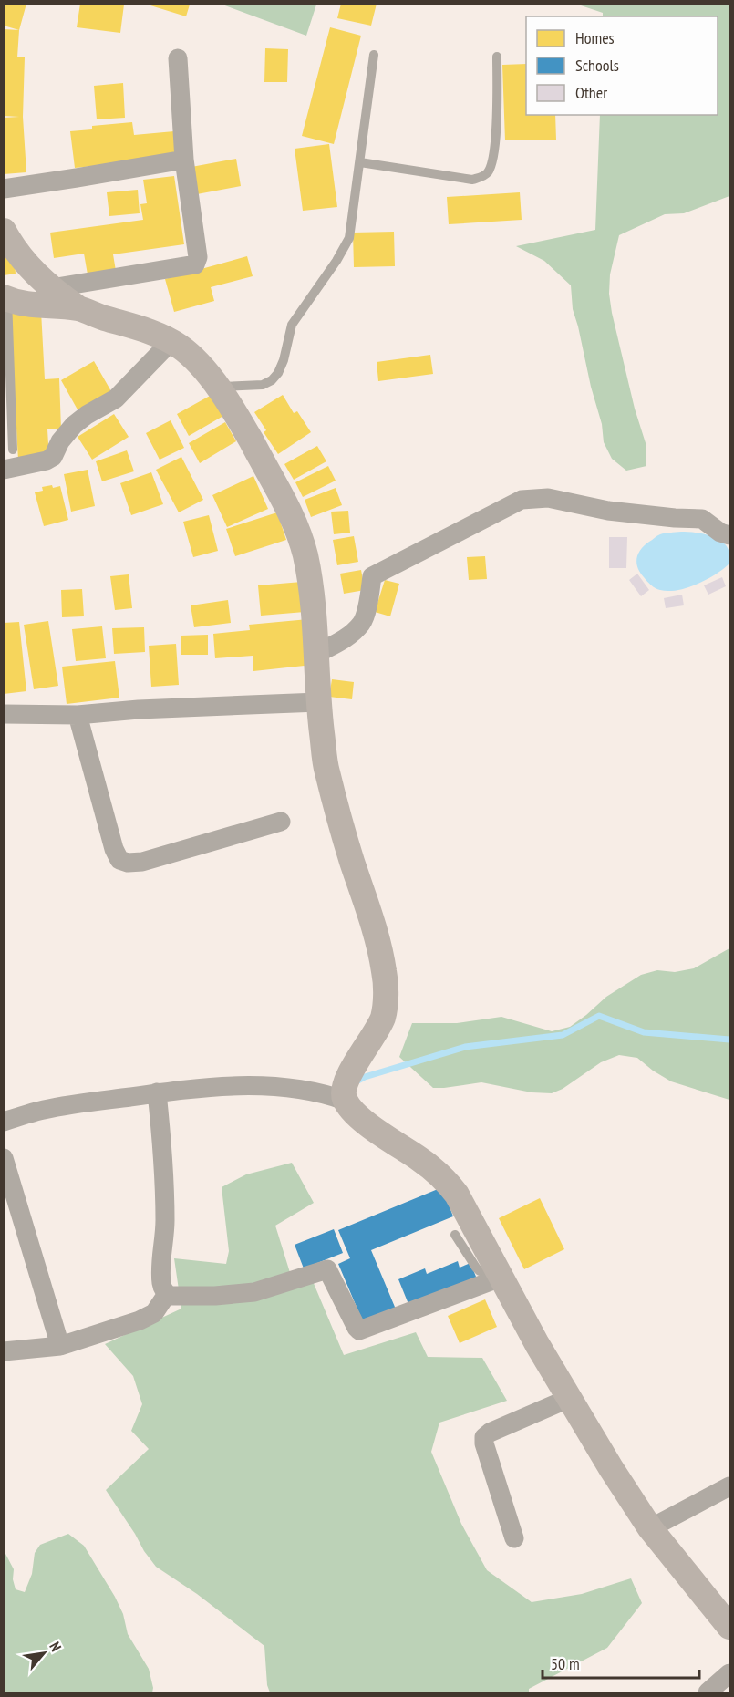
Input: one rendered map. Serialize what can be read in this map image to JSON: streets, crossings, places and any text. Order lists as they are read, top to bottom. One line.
{"legend":["Homes","Schools","Other"],"scale_bar":"50 m","north":"top right"}
